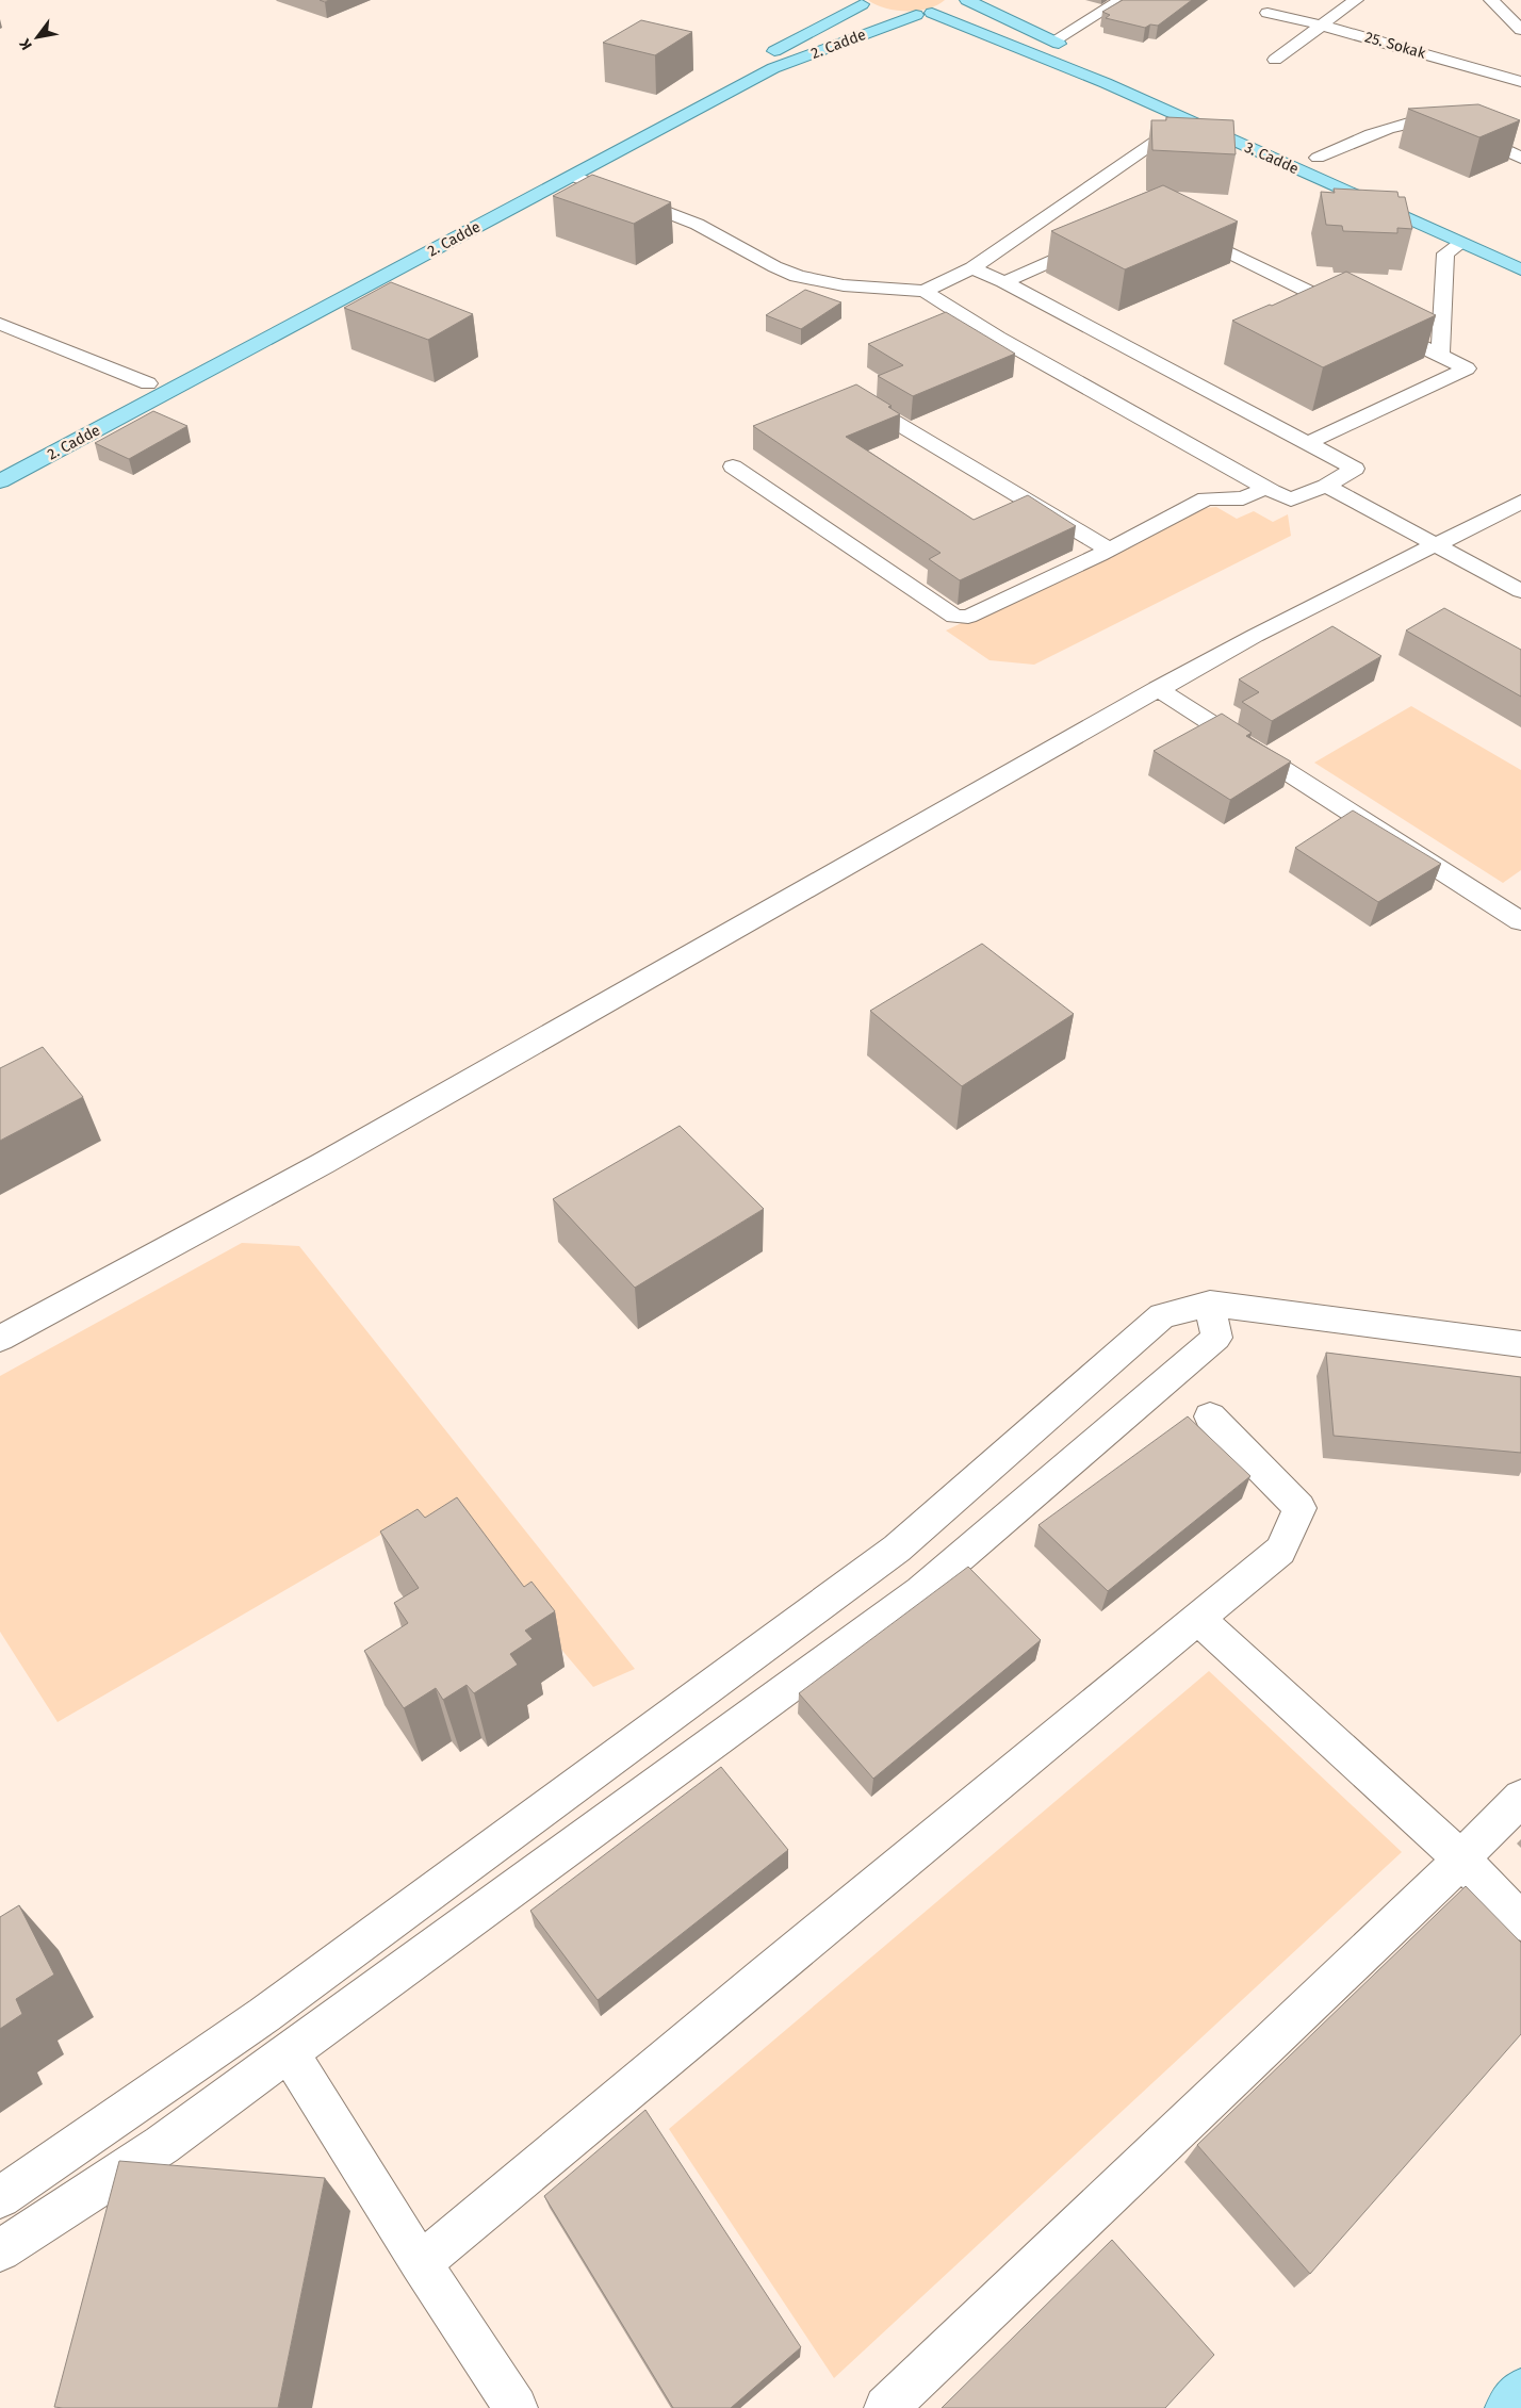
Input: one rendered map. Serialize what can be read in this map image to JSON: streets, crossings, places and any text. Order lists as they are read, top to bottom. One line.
{"streets":{"main road":["2. Cadde","3. Cadde"],"street":["25. Sokak"]},"crossings":[["2. Cadde","3. Cadde"]],"north":"bottom left"}
